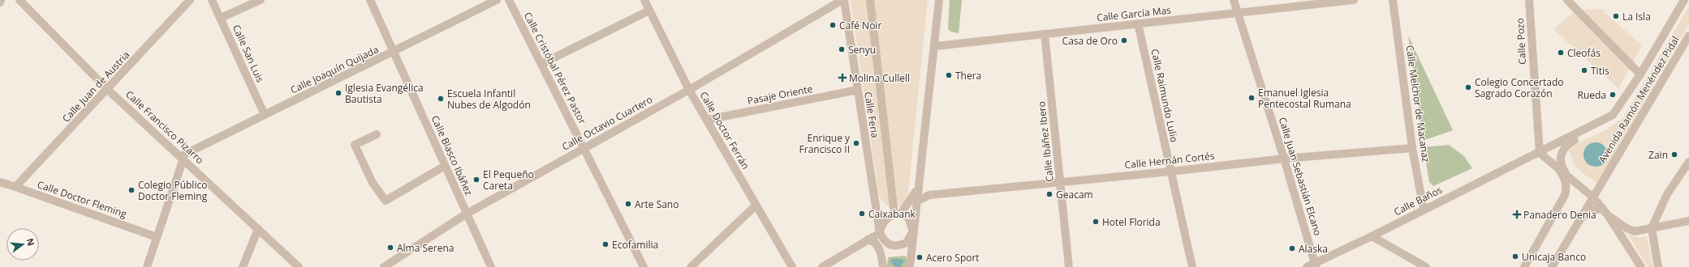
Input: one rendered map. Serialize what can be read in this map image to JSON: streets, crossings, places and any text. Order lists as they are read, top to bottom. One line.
{"streets":{"street":["Calle García Mas","Calle Pozo","Calle San Luis","Calle Cristóbal Pérez Pastor","Calle Joaquín Quijada","Calle Juan de Austria","Pasaje Oriente","Calle Raimundo Lulio","Avenida Ramón Menéndez Pidal","Calle Melchor de Macanaz","Calle Feria","Calle Octavio Cuartero","Calle Francisco Pizarro","Calle Doctor Ferrán","Calle Ibáñez Ibero","Calle Blasco Ibáñez","Calle Hernán Cortés","Calle Juan Sebastián Elcano","Calle Doctor Fleming","Calle Baños"]},"crossings":[["Calle García Mas","Calle Raimundo Lulio"],["Calle García Mas","Calle Ibáñez Ibero"],["Calle García Mas","Calle Juan Sebastián Elcano"],["Calle Pozo","Avenida Ramón Menéndez Pidal"],["Calle Pozo","Calle Baños"],["Calle San Luis","Calle Joaquín Quijada"],["Calle Cristóbal Pérez Pastor","Calle Octavio Cuartero"],["Calle Joaquín Quijada","Calle Francisco Pizarro"],["Calle Joaquín Quijada","Calle Blasco Ibáñez"],["Calle Juan de Austria","Calle Francisco Pizarro"],["Calle Juan de Austria","Calle Doctor Fleming"],["Pasaje Oriente","Calle Feria"],["Pasaje Oriente","Calle Doctor Ferrán"],["Calle Raimundo Lulio","Calle Hernán Cortés"],["Avenida Ramón Menéndez Pidal","Calle Baños"],["Calle Melchor de Macanaz","Calle Hernán Cortés"],["Calle Melchor de Macanaz","Calle Baños"],["Calle Feria","Calle Octavio Cuartero"],["Calle Octavio Cuartero","Calle Doctor Ferrán"],["Calle Octavio Cuartero","Calle Blasco Ibáñez"],["Calle Ibáñez Ibero","Calle Hernán Cortés"],["Calle Hernán Cortés","Calle Juan Sebastián Elcano"],["Calle Juan Sebastián Elcano","Calle Baños"]],"places":{"other":["La Isla","Café Noir","Casa de Oro","Senyu","Cleofás","Titis","Thera","Colegio Concertado Sagrado Corazón","Iglesia Evangélica Bautista","Rueda","Emanuel Iglesia Pentecostal Rumana","Escuela Infantil Nubes de Algodón","Enrique y Francisco II","Zain","El Pequeño Careta","Colegio Público Doctor Fleming","Geacam","Arte Sano","Caixabank","Hotel Florida","Ecofamilia","Alma Serena","Alaska","Unicaja Banco","Acero Sport"],"health":["Molina Cullell","Panadero Denia"]},"north":"right"}
